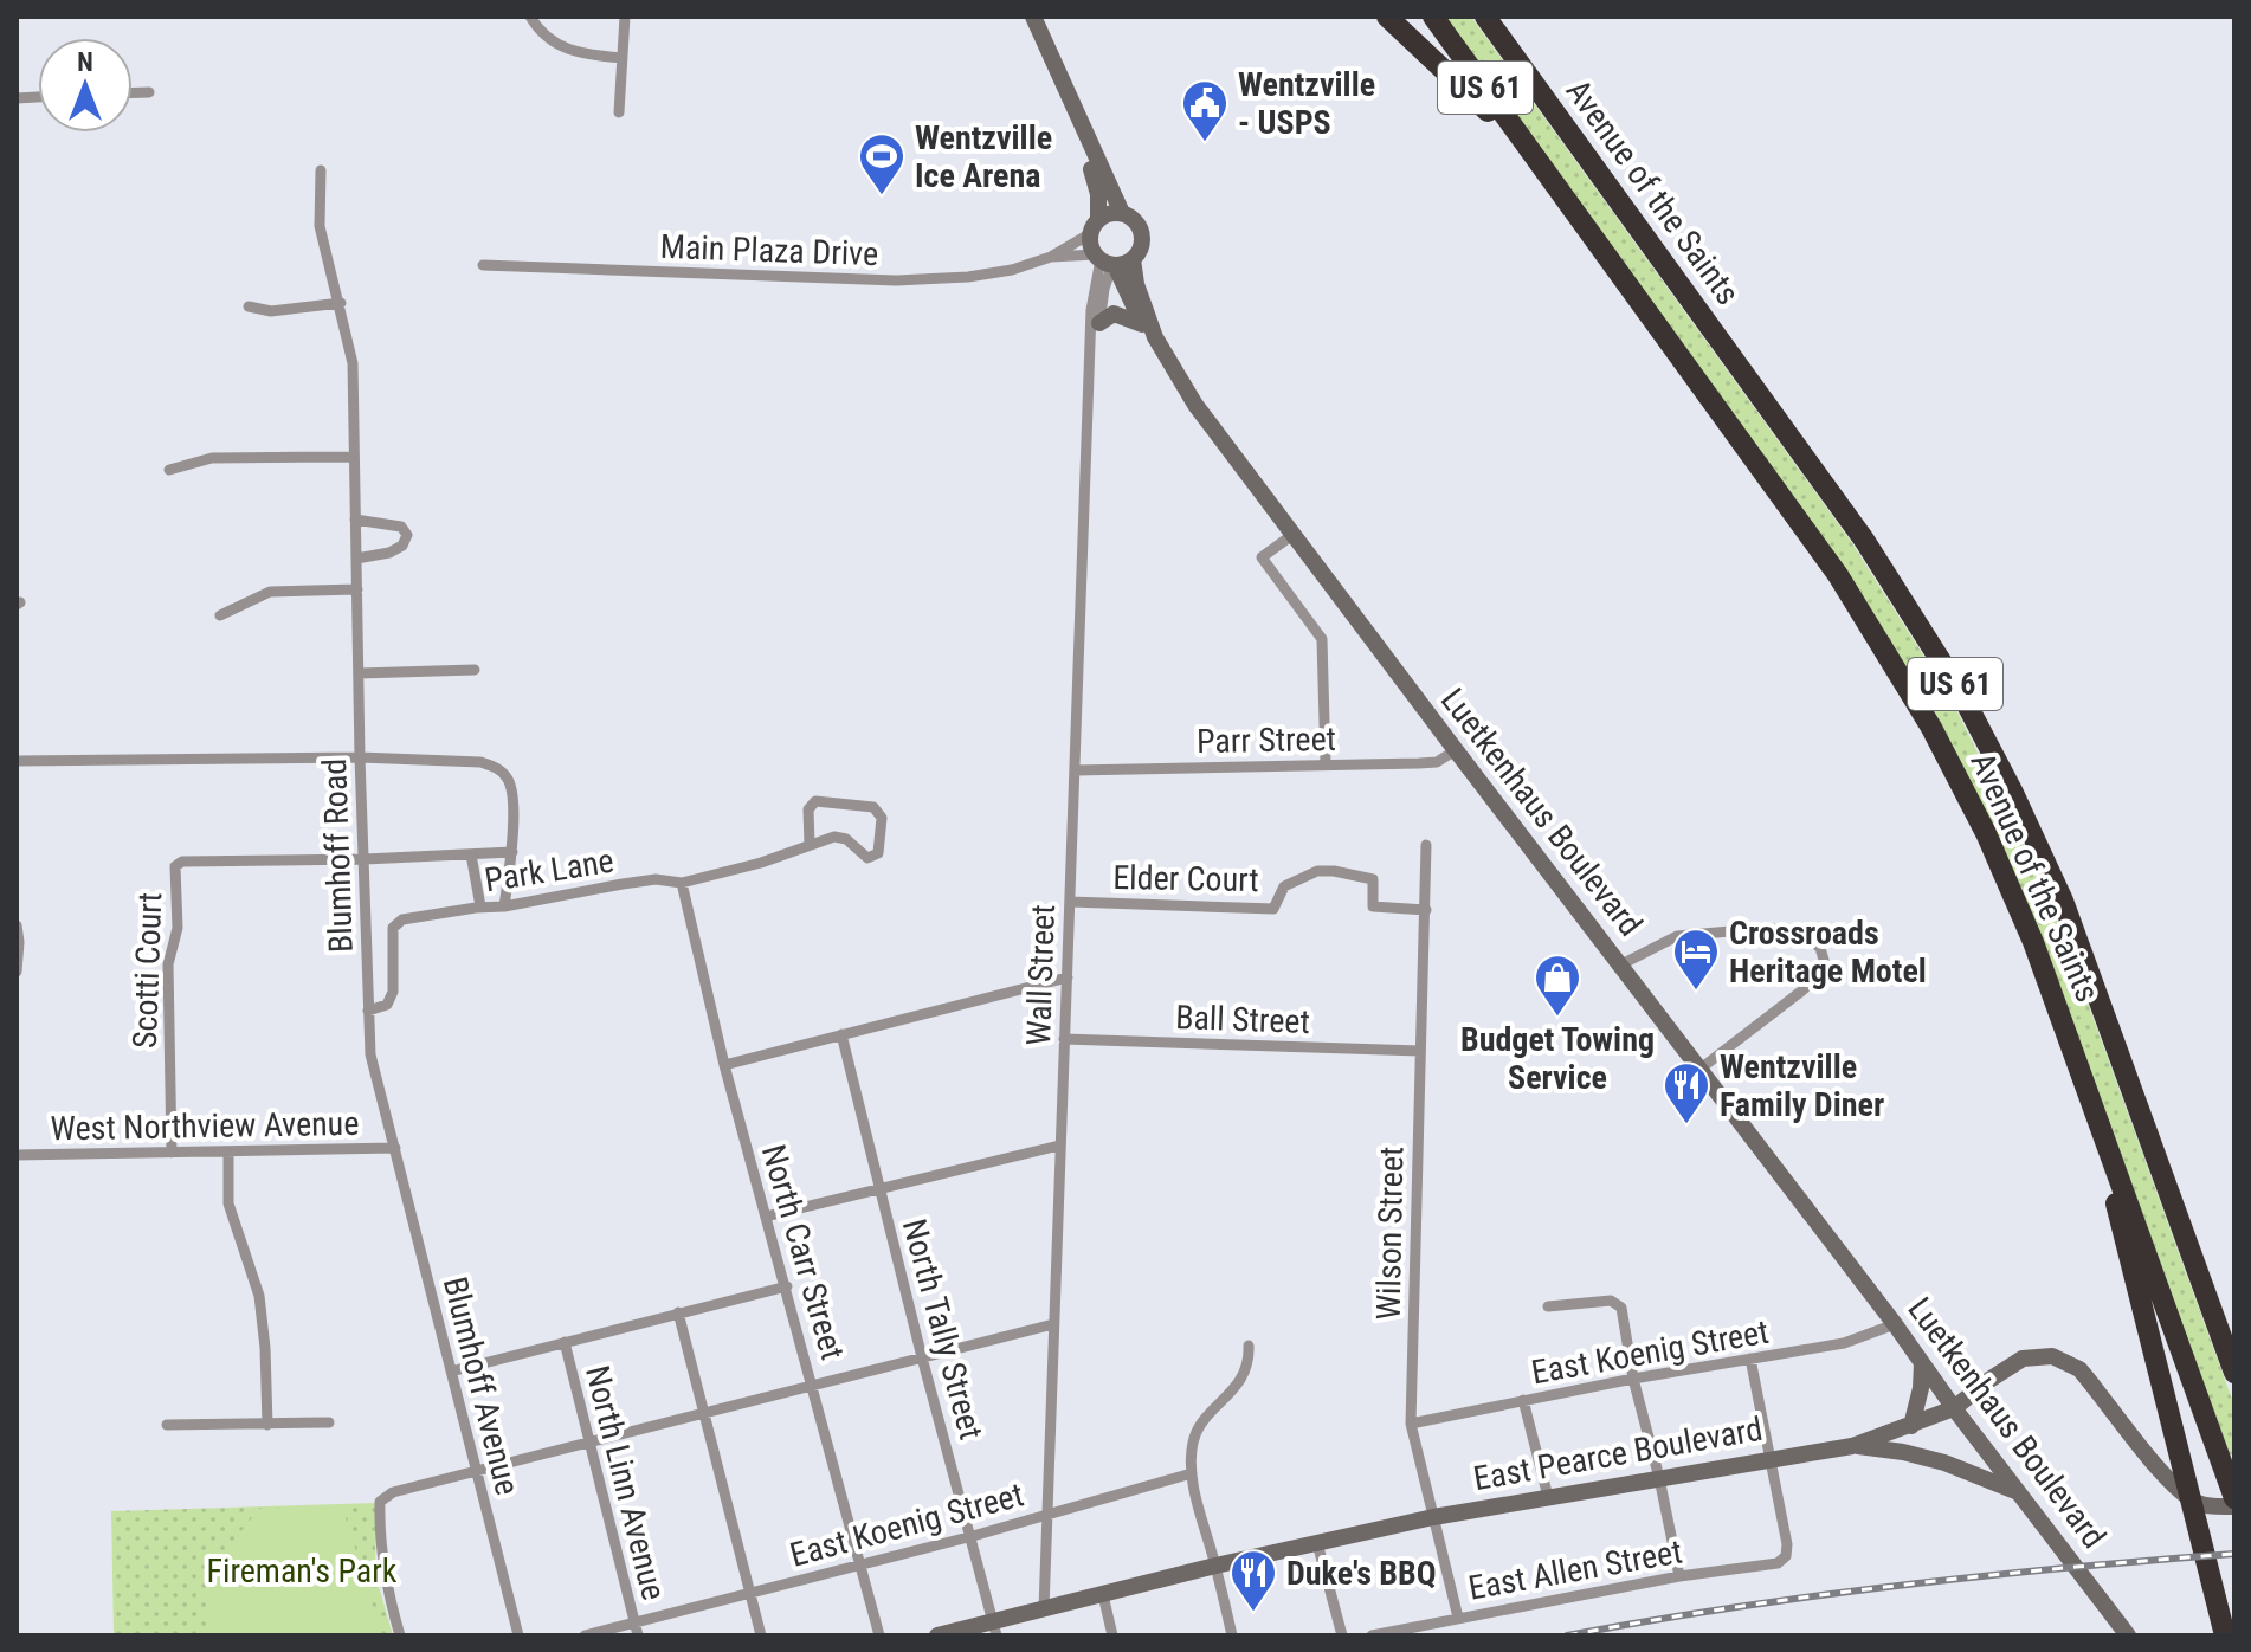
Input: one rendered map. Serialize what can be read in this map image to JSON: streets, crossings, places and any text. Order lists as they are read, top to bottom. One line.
{"streets":{"highway":["US 61","Avenue of the Saints"],"main road":["Luetkenhaus Boulevard","East Pearce Boulevard"],"street":["Main Plaza Drive","Parr Street","Blumhoff Road","Park Lane","Elder Court","Scotti Court","Wall Street","Ball Street","West Northview Avenue","Wilson Street","North Carr Street","North Tally Street","East Koenig Street","Blumhoff Avenue","North Linn Avenue","East Allen Street"]},"crossings":[["Main Plaza Drive","Luetkenhaus Boulevard"],["Main Plaza Drive","Wall Street"],["Parr Street","Luetkenhaus Boulevard"],["Parr Street","Wall Street"],["Luetkenhaus Boulevard","Wall Street"],["Luetkenhaus Boulevard","East Koenig Street"],["Luetkenhaus Boulevard","East Pearce Boulevard"],["Blumhoff Road","Park Lane"],["Blumhoff Road","Scotti Court"],["Blumhoff Road","West Northview Avenue"],["Blumhoff Road","Blumhoff Avenue"],["Park Lane","North Carr Street"],["Elder Court","Wall Street"],["Elder Court","Wilson Street"],["Scotti Court","West Northview Avenue"],["Wall Street","Ball Street"],["Wall Street","East Koenig Street"],["Wall Street","East Pearce Boulevard"],["Ball Street","Wilson Street"],["West Northview Avenue","Blumhoff Avenue"],["Wilson Street","East Koenig Street"],["Wilson Street","East Pearce Boulevard"],["Wilson Street","East Allen Street"],["North Carr Street","East Koenig Street"],["North Tally Street","East Koenig Street"],["North Tally Street","East Pearce Boulevard"],["East Koenig Street","North Linn Avenue"],["East Pearce Boulevard","East Allen Street"]],"parks":["Fireman's Park"],"places":{"public building":["Wentzville - USPS"],"sports":["Wentzville Ice Arena"],"hotel":["Crossroads Heritage Motel"],"shop":["Budget Towing Service"],"restaurant":["Wentzville Family Diner","Duke's BBQ"]},"north":"top"}
